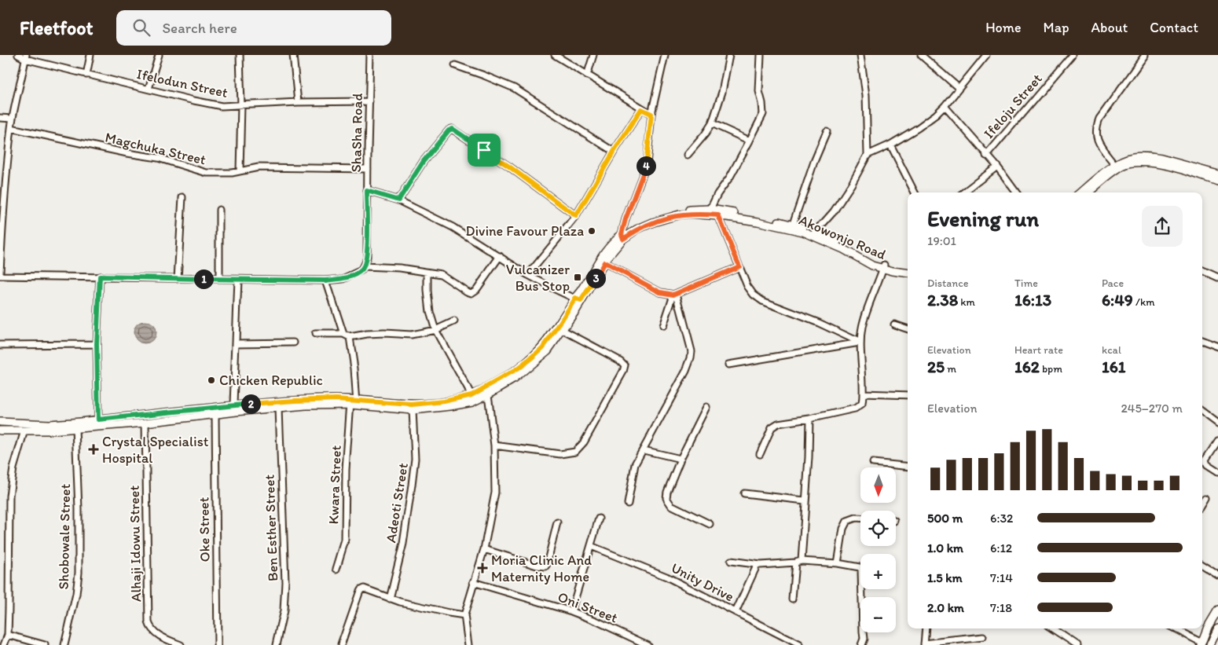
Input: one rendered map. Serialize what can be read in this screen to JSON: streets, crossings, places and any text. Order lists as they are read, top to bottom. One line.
{"streets":{"main road":["Akowonjo Road"],"street":["Ifelodun Street","Ifeloju Street","ShaSha Road","Magchuka Street","Kwara Street","Adeoti Street","Ben Esther Street","Oke Street","Shobowale Street","Alhaji Idowu Street","Unity Drive","Oni Street"]},"crossings":[["Ifelodun Street","ShaSha Road"],["ShaSha Road","Magchuka Street"],["Akowonjo Road","Kwara Street"],["Akowonjo Road","Adeoti Street"],["Akowonjo Road","Ben Esther Street"],["Akowonjo Road","Oke Street"],["Akowonjo Road","Shobowale Street"],["Akowonjo Road","Alhaji Idowu Street"]],"places":{"other":["Divine Favour Plaza","Chicken Republic"],"transit":["Vulcanizer Bus Stop"],"health":["Crystal Specialist Hospital","Moria Clinic And Maternity Home"]},"north":"bottom","page":{"header":"Fleetfoot","search":"Search here","nav":["Home","Map","About","Contact"],"pins":["4","3","1","2"],"heading":["Evening run","19:01"],"stats":[["Distance","2.38 km"],["Time","16:13"],["Pace","6:49 /km"],["Elevation","25 m"],["Heart rate","162 bpm"],["kcal","161"]],"chart":["Elevation","245–270 m"],"map_buttons":["+","−"],"list":[{"name":"500 m","note":"6:32"},{"name":"1.0 km","note":"6:12"},{"name":"1.5 km","note":"7:14"},{"name":"2.0 km","note":"7:18"}]}}
